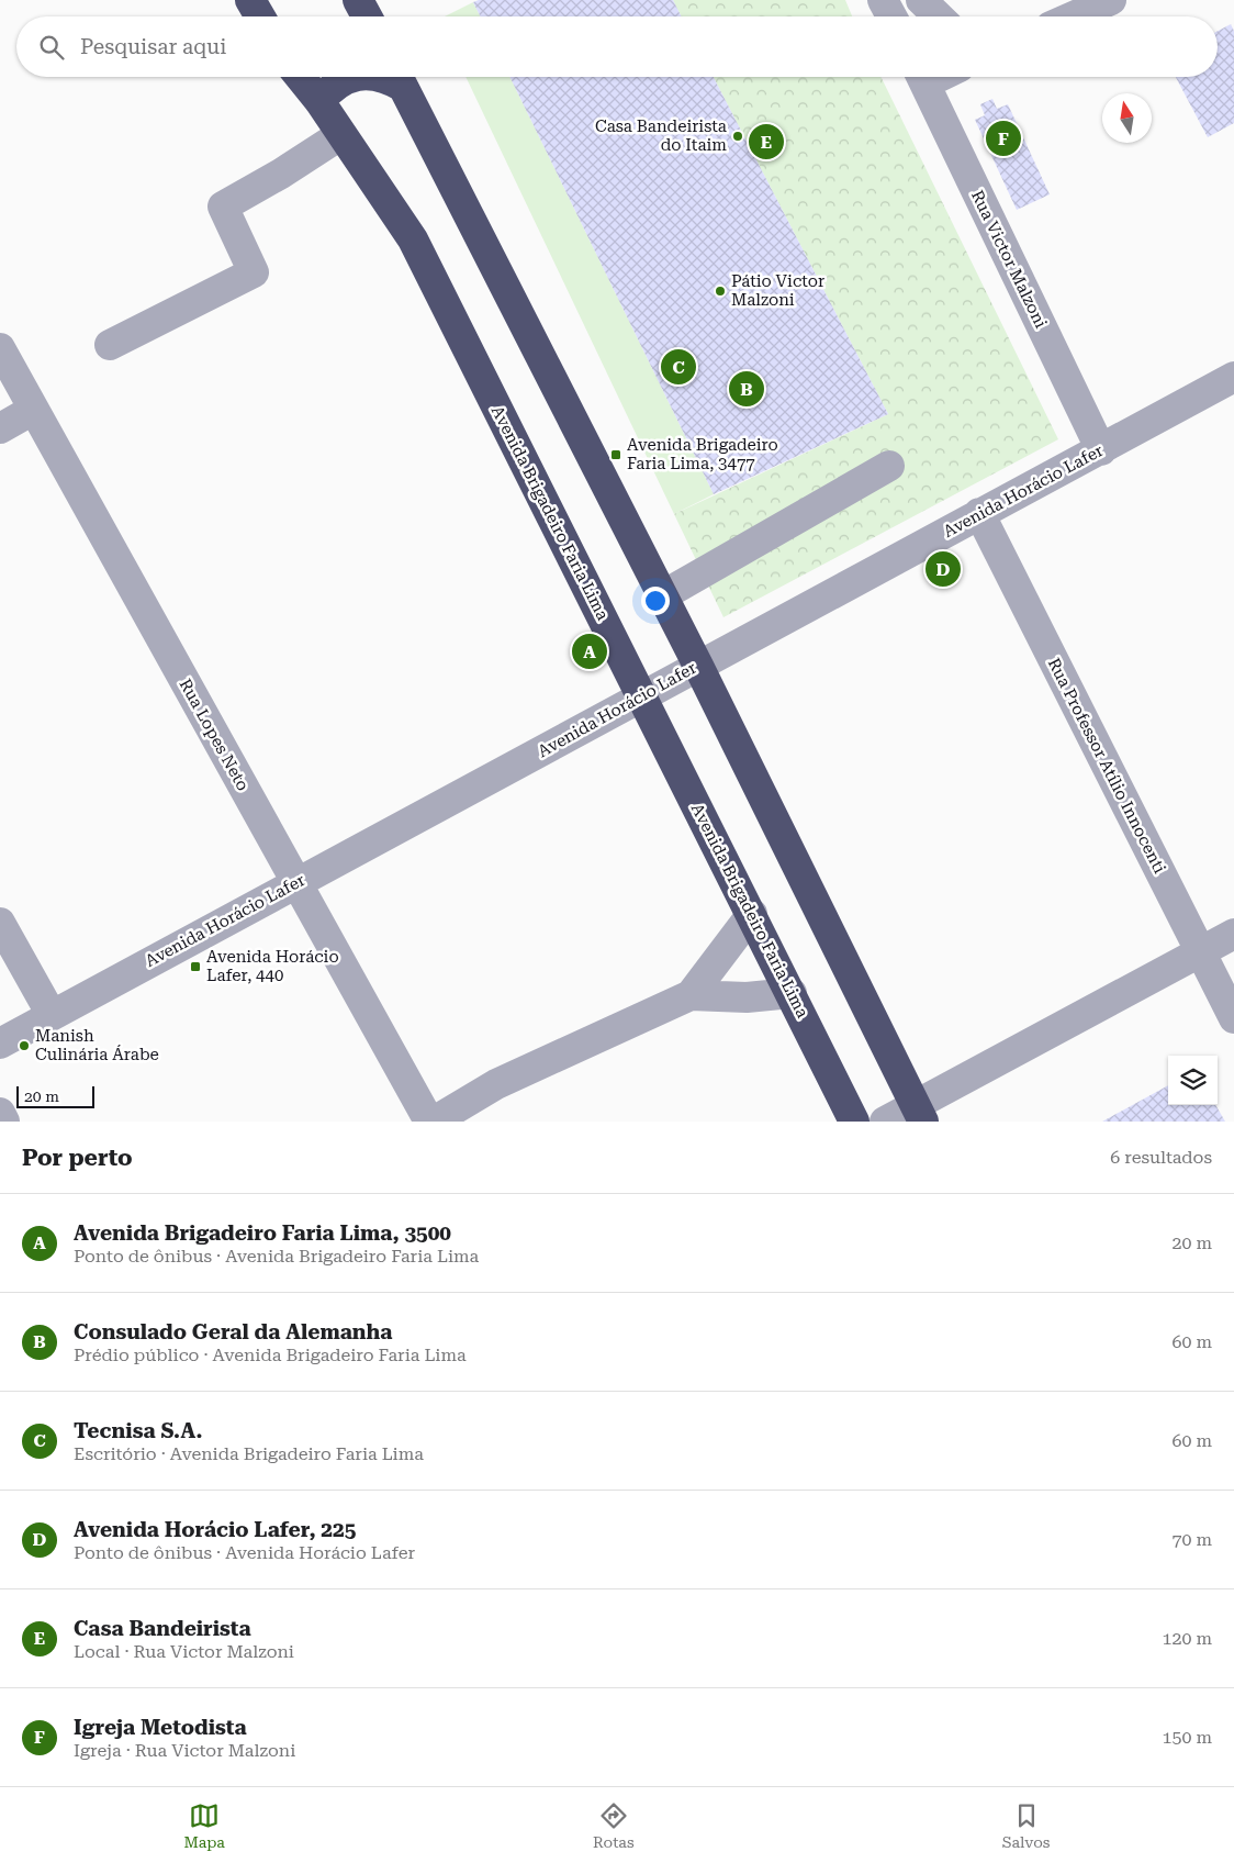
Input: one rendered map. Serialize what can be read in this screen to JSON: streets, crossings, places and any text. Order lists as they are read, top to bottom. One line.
{"streets":{"highway":["Avenida Brigadeiro Faria Lima"],"street":["Rua Victor Malzoni","Avenida Horácio Lafer","Rua Lopes Neto","Rua Professor Atílio Innocenti"]},"crossings":[["Rua Victor Malzoni","Avenida Horácio Lafer"],["Avenida Horácio Lafer","Avenida Brigadeiro Faria Lima"],["Avenida Horácio Lafer","Rua Lopes Neto"],["Avenida Horácio Lafer","Rua Professor Atílio Innocenti"]],"places":{"other":["Casa Bandeirista do Itaim","Pátio Victor Malzoni","Manish Culinária Árabe"],"transit":["Avenida Brigadeiro Faria Lima, 3477","Avenida Horácio Lafer, 440"]},"scale_bar":"20 m","north":"top","page":{"search":"Pesquisar aqui","pins":["F","E","C","B","D","A"],"scale":"20 m","heading":["Por perto","6 resultados"],"list":[{"mark":"A","name":"Avenida Brigadeiro Faria Lima, 3500","note":"Ponto de ônibus · Avenida Brigadeiro Faria Lima","value":"20 m"},{"mark":"B","name":"Consulado Geral da Alemanha","note":"Prédio público · Avenida Brigadeiro Faria Lima","value":"60 m"},{"mark":"C","name":"Tecnisa S.A.","note":"Escritório · Avenida Brigadeiro Faria Lima","value":"60 m"},{"mark":"D","name":"Avenida Horácio Lafer, 225","note":"Ponto de ônibus · Avenida Horácio Lafer","value":"70 m"},{"mark":"E","name":"Casa Bandeirista","note":"Local · Rua Victor Malzoni","value":"120 m"},{"mark":"F","name":"Igreja Metodista","note":"Igreja · Rua Victor Malzoni","value":"150 m"}],"nav":["Mapa","Rotas","Salvos"]}}
